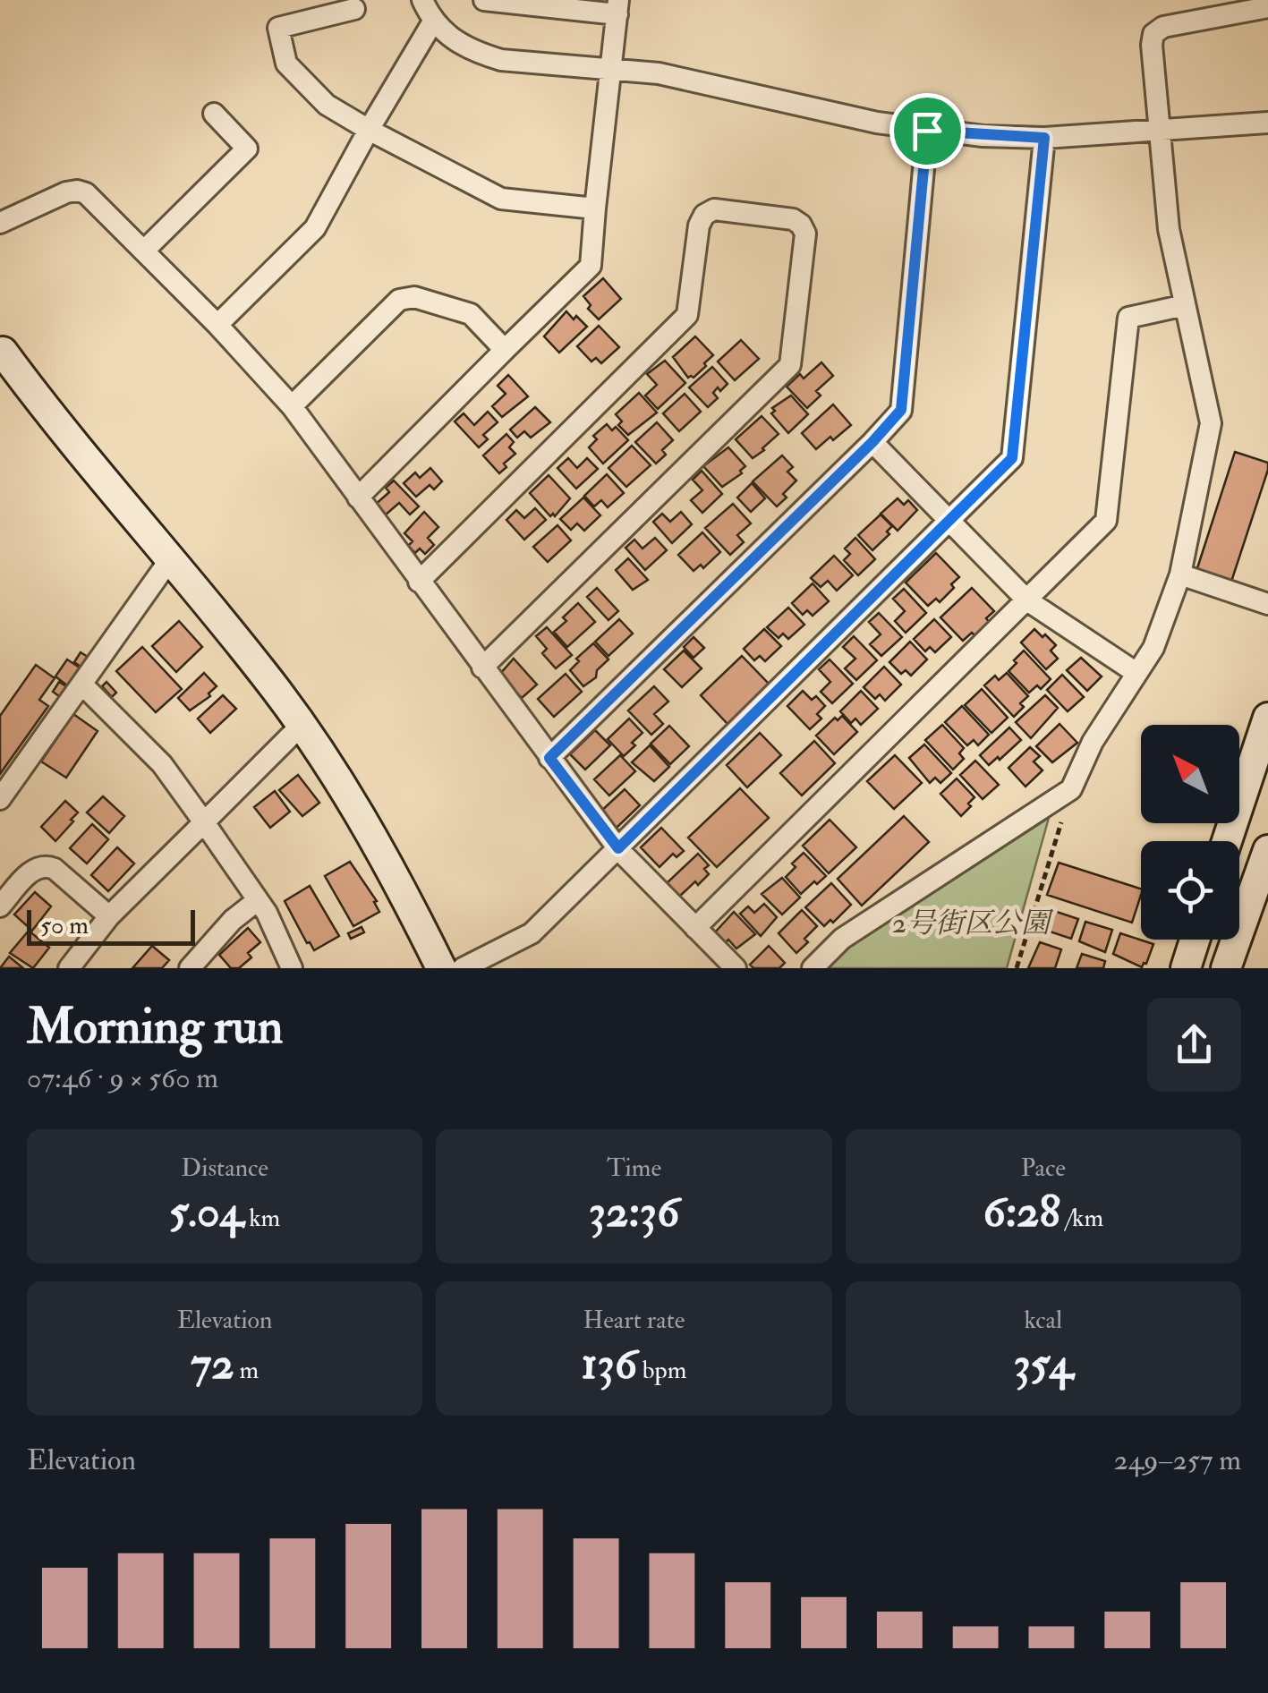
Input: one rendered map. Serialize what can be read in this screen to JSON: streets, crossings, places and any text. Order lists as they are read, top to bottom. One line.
{"parks":["2号街区公園"],"scale_bar":"50 m","north":"top left","page":{"scale":"50 m","heading":["Morning run","07:46 · 9 × 560 m"],"stats":[["Distance","5.04 km"],["Time","32:36"],["Pace","6:28 /km"],["Elevation","72 m"],["Heart rate","136 bpm"],["kcal","354"]],"chart":["Elevation","249–257 m"]}}
